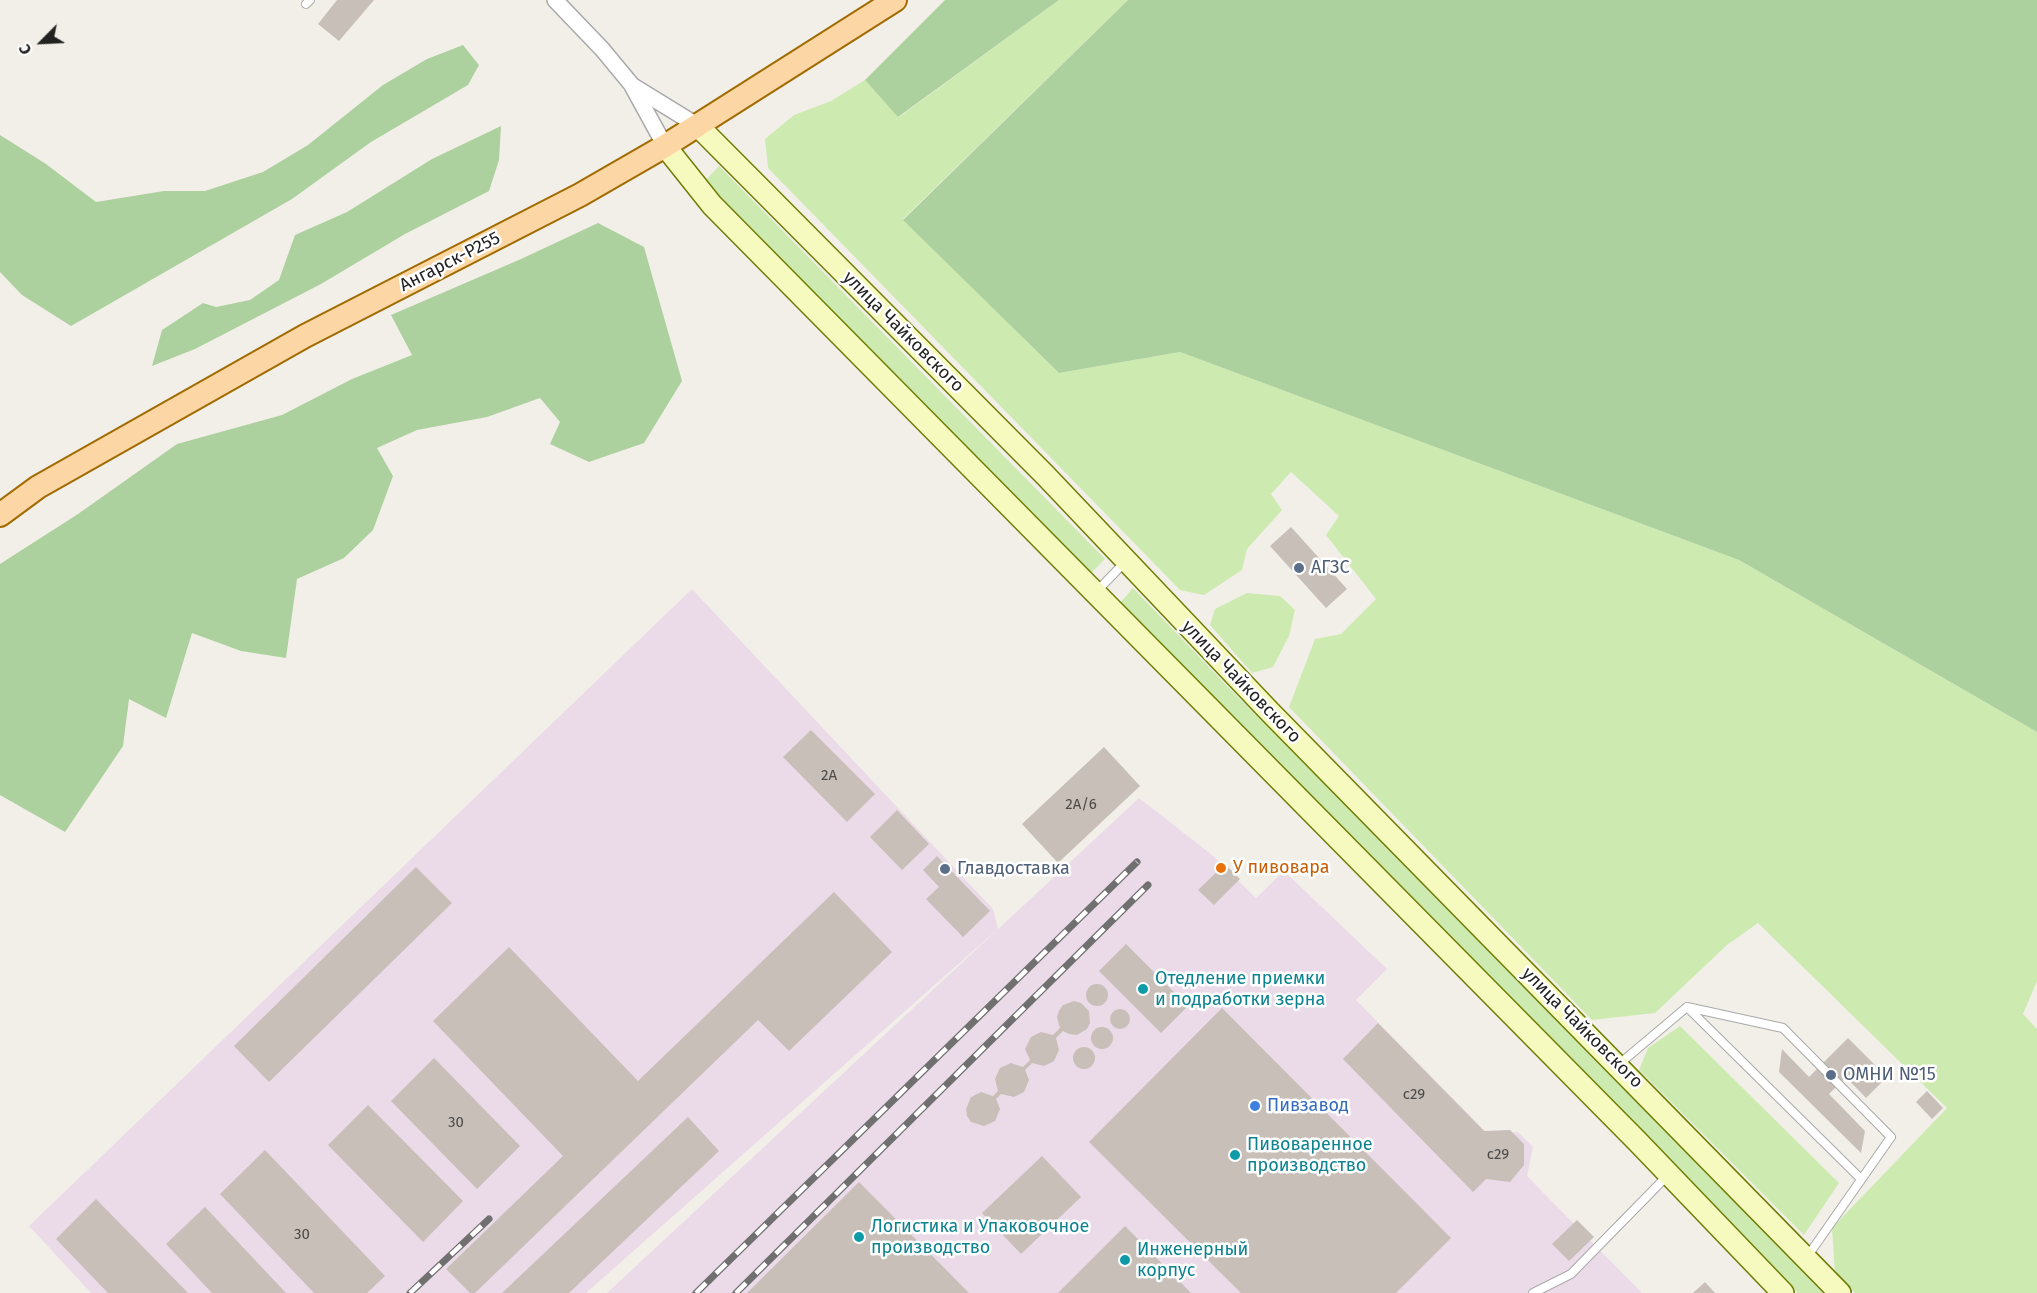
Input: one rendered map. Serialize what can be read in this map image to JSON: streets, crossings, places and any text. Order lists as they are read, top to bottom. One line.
{"streets":{"main road":["Ангарск-Р255","улица Чайковского"]},"crossings":[["Ангарск-Р255","улица Чайковского"]],"places":["АГЗС","У пивовара","Главдоставка","Отедление приемки и подработки зерна","ОМНИ №15","Пивзавод","Пивоваренное производство","Логистика и Упаковочное производство","Инженерный корпус"],"house_numbers":["2А","2А/6","с29","30","с29","30"],"north":"bottom left"}
